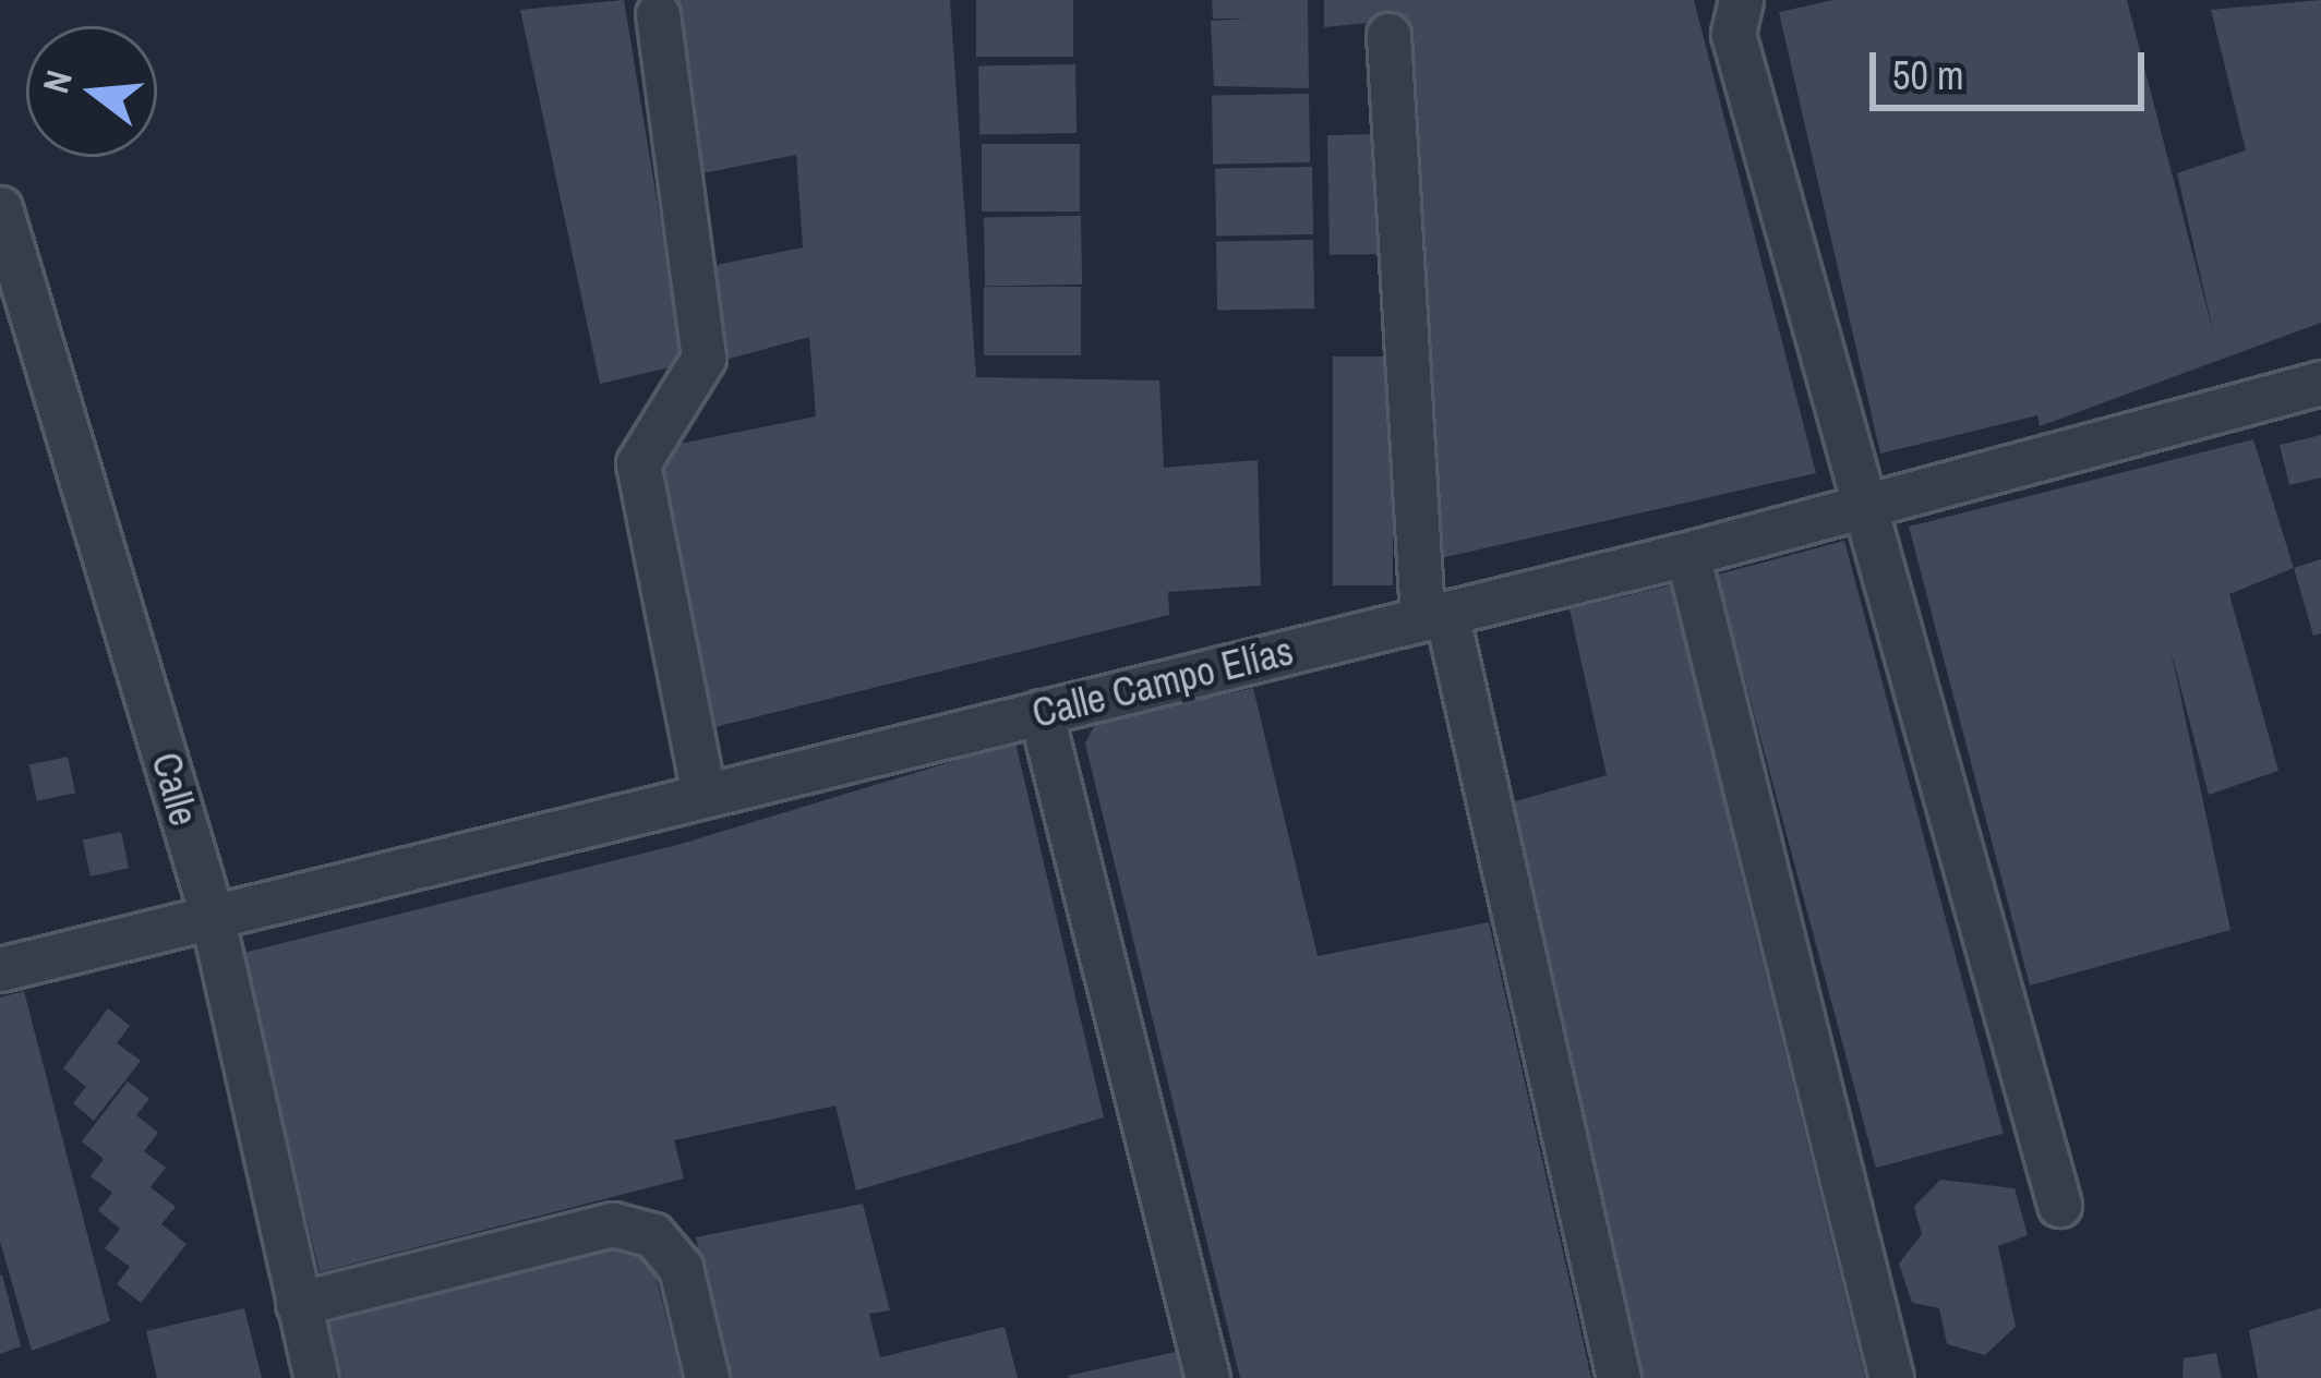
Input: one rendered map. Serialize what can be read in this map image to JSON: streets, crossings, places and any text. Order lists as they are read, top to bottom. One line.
{"streets":{"street":["Calle Campo Elías","Calle"]},"crossings":[["Calle Campo Elías","Calle"]],"scale_bar":"50 m","north":"left"}
